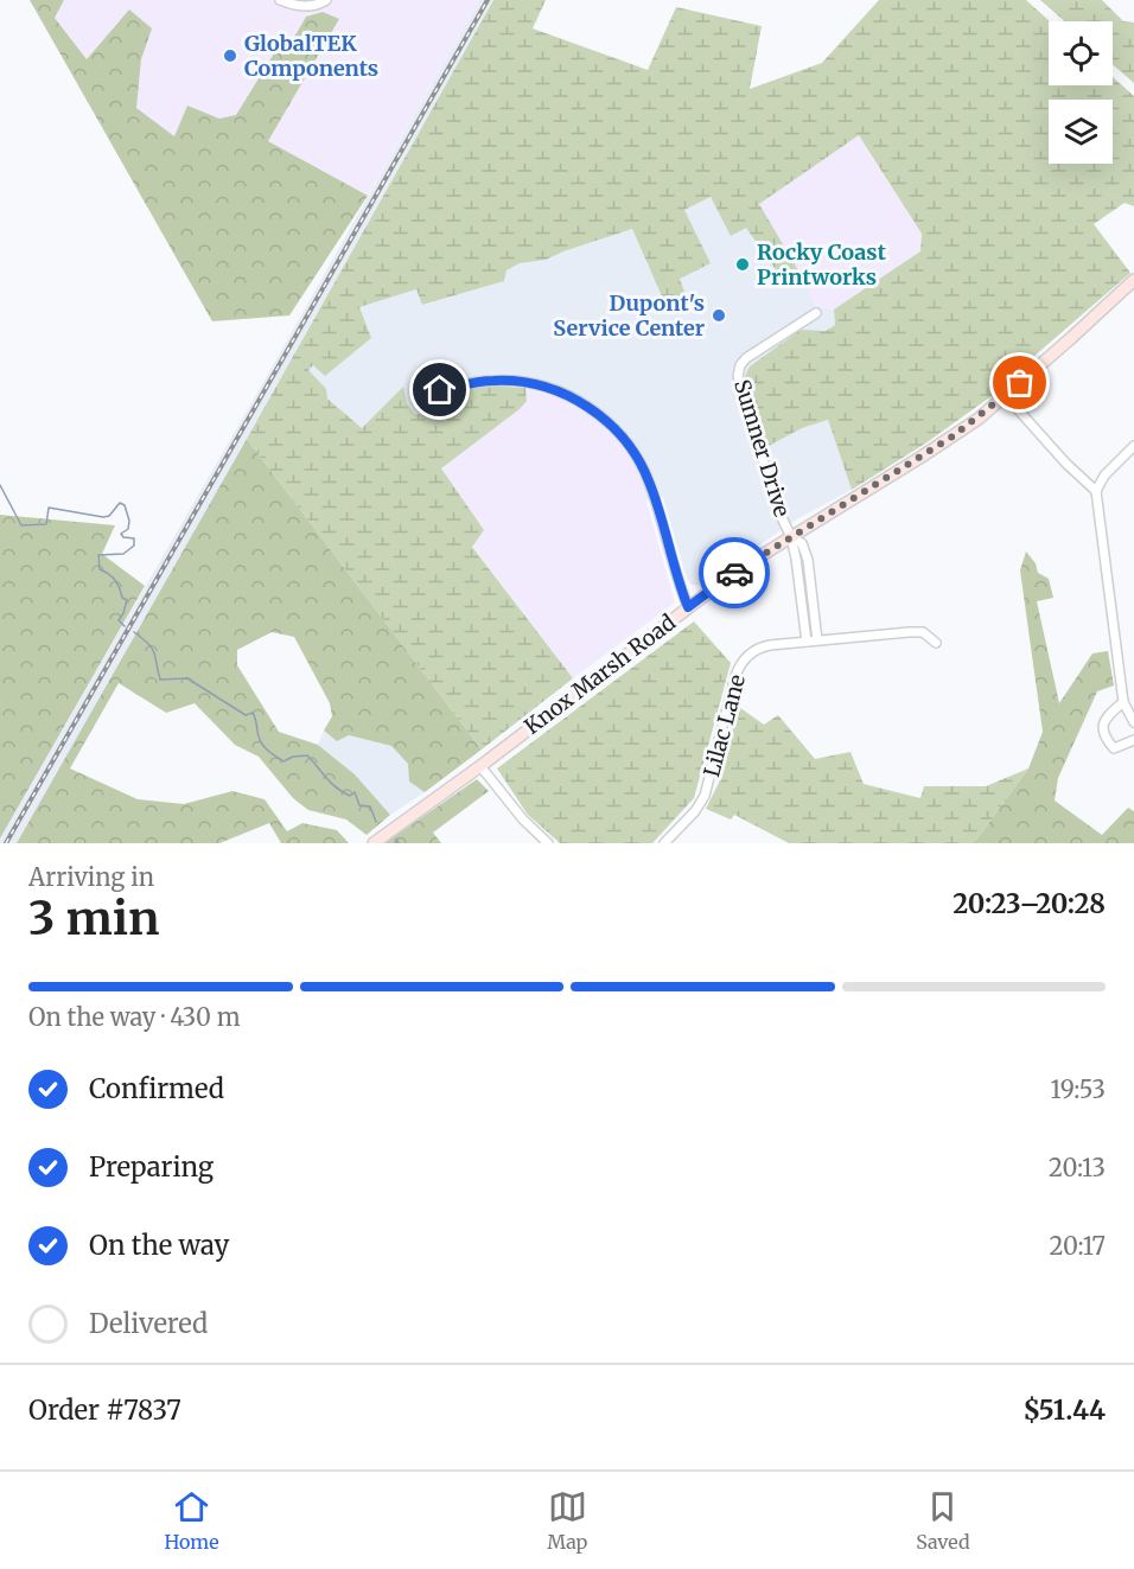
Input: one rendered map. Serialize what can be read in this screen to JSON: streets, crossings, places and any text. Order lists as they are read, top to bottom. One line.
{"streets":{"main road":["Knox Marsh Road"],"street":["Sumner Drive","Lilac Lane"]},"crossings":[["Sumner Drive","Knox Marsh Road"]],"places":["GlobalTEK Components","Rocky Coast Printworks","Dupont's Service Center"],"page":{"heading":["3 min","Arriving in","20:23–20:28"],"panel":["Order #7837","$51.44"],"bar":"On the way · 430 m","list":[["Confirmed","19:53"],["Preparing","20:13"],["On the way","20:17"],"Delivered"],"tabs":["Home","Map","Saved"]}}
